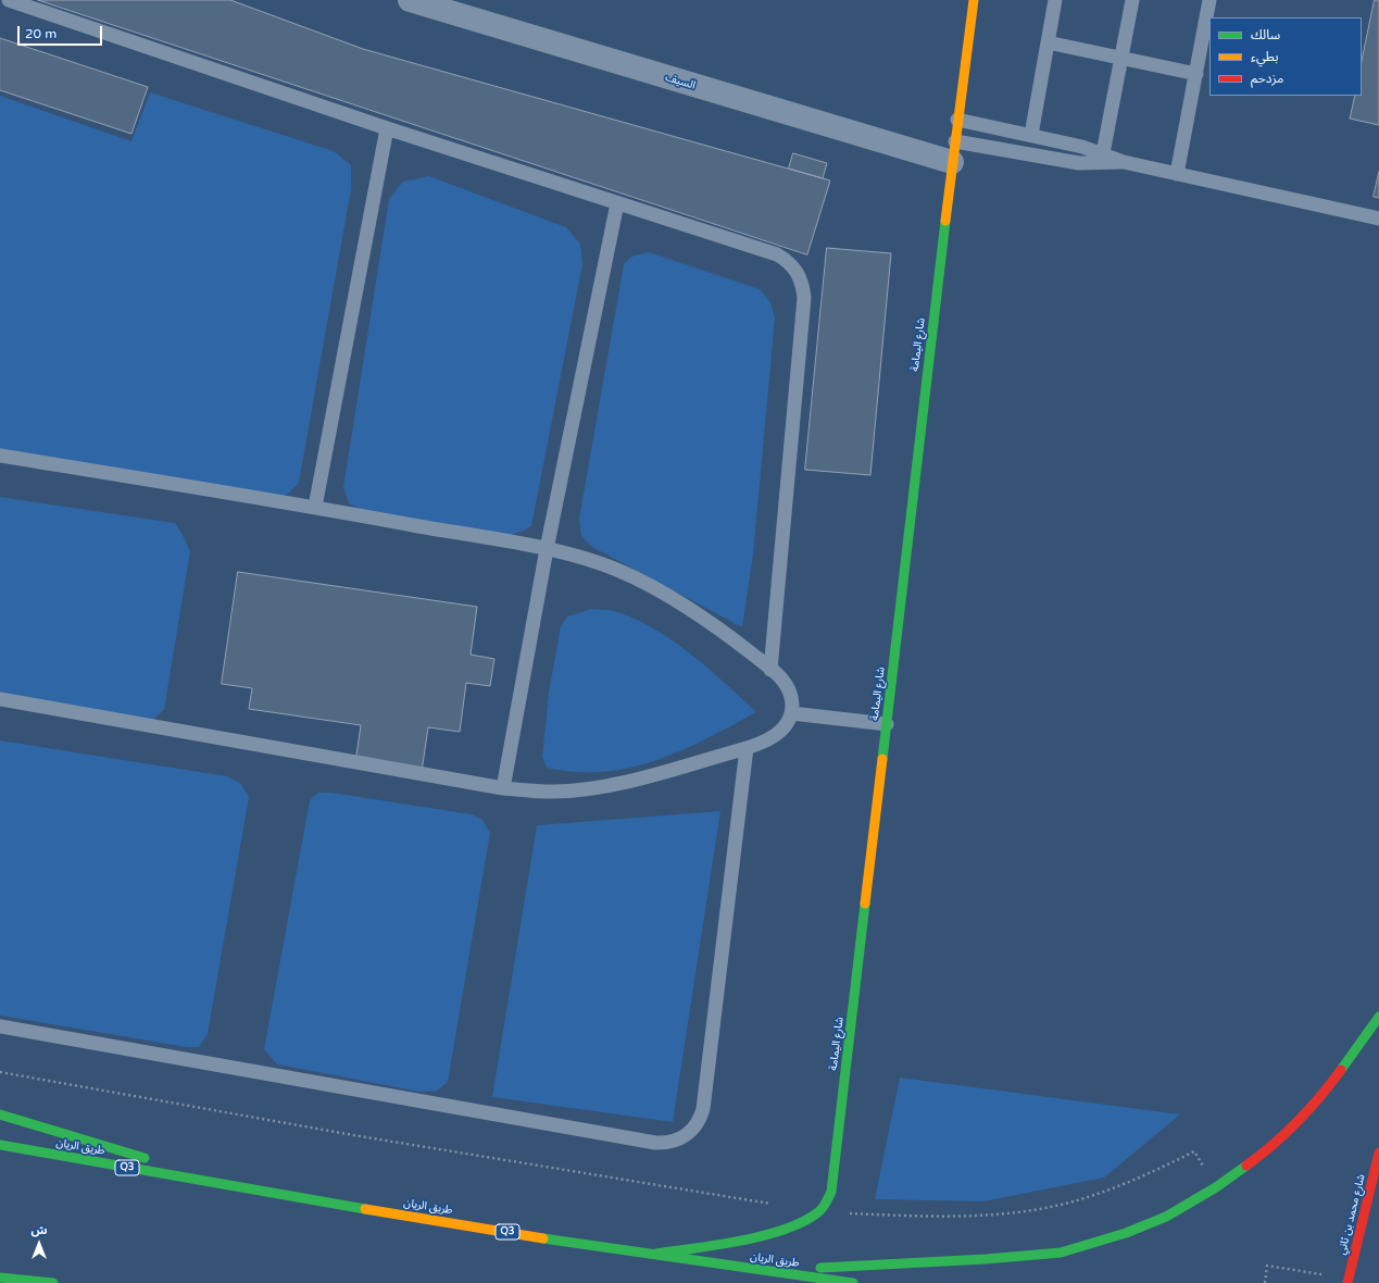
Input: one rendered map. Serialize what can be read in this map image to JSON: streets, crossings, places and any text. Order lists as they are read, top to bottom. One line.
{"streets":{"main road":["شارع اليمامة","طريق الريان","Q3","شارع محمد بن ثاني"],"street":["السيف"]},"crossings":[["السيف","شارع اليمامة"],["شارع اليمامة","طريق الريان"]],"legend":["سالك","بطيء","مزدحم"],"scale_bar":"20 m","north":"top"}
